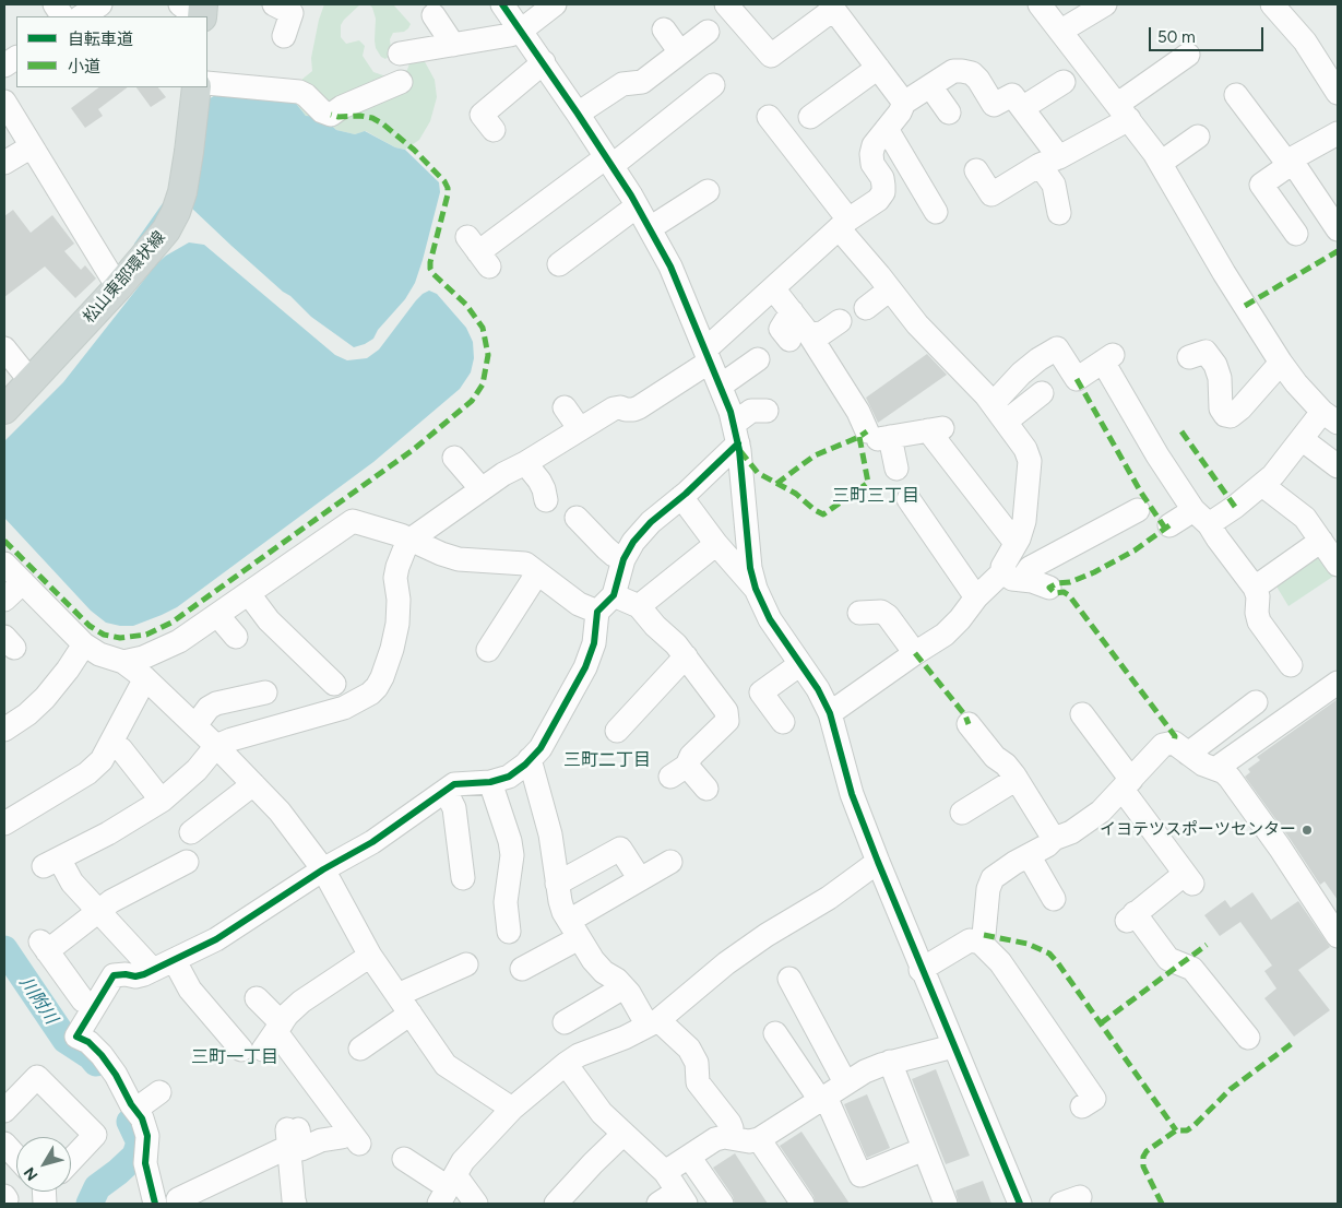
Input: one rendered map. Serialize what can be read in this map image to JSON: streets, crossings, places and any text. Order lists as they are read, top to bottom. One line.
{"streets":{"main road":["松山東部環状線"]},"districts":["三町三丁目","三町二丁目","三町一丁目"],"water":["川附川"],"places":["イヨテツスポーツセンター"],"legend":["自転車道","小道"],"scale_bar":"50 m","north":"bottom left"}
